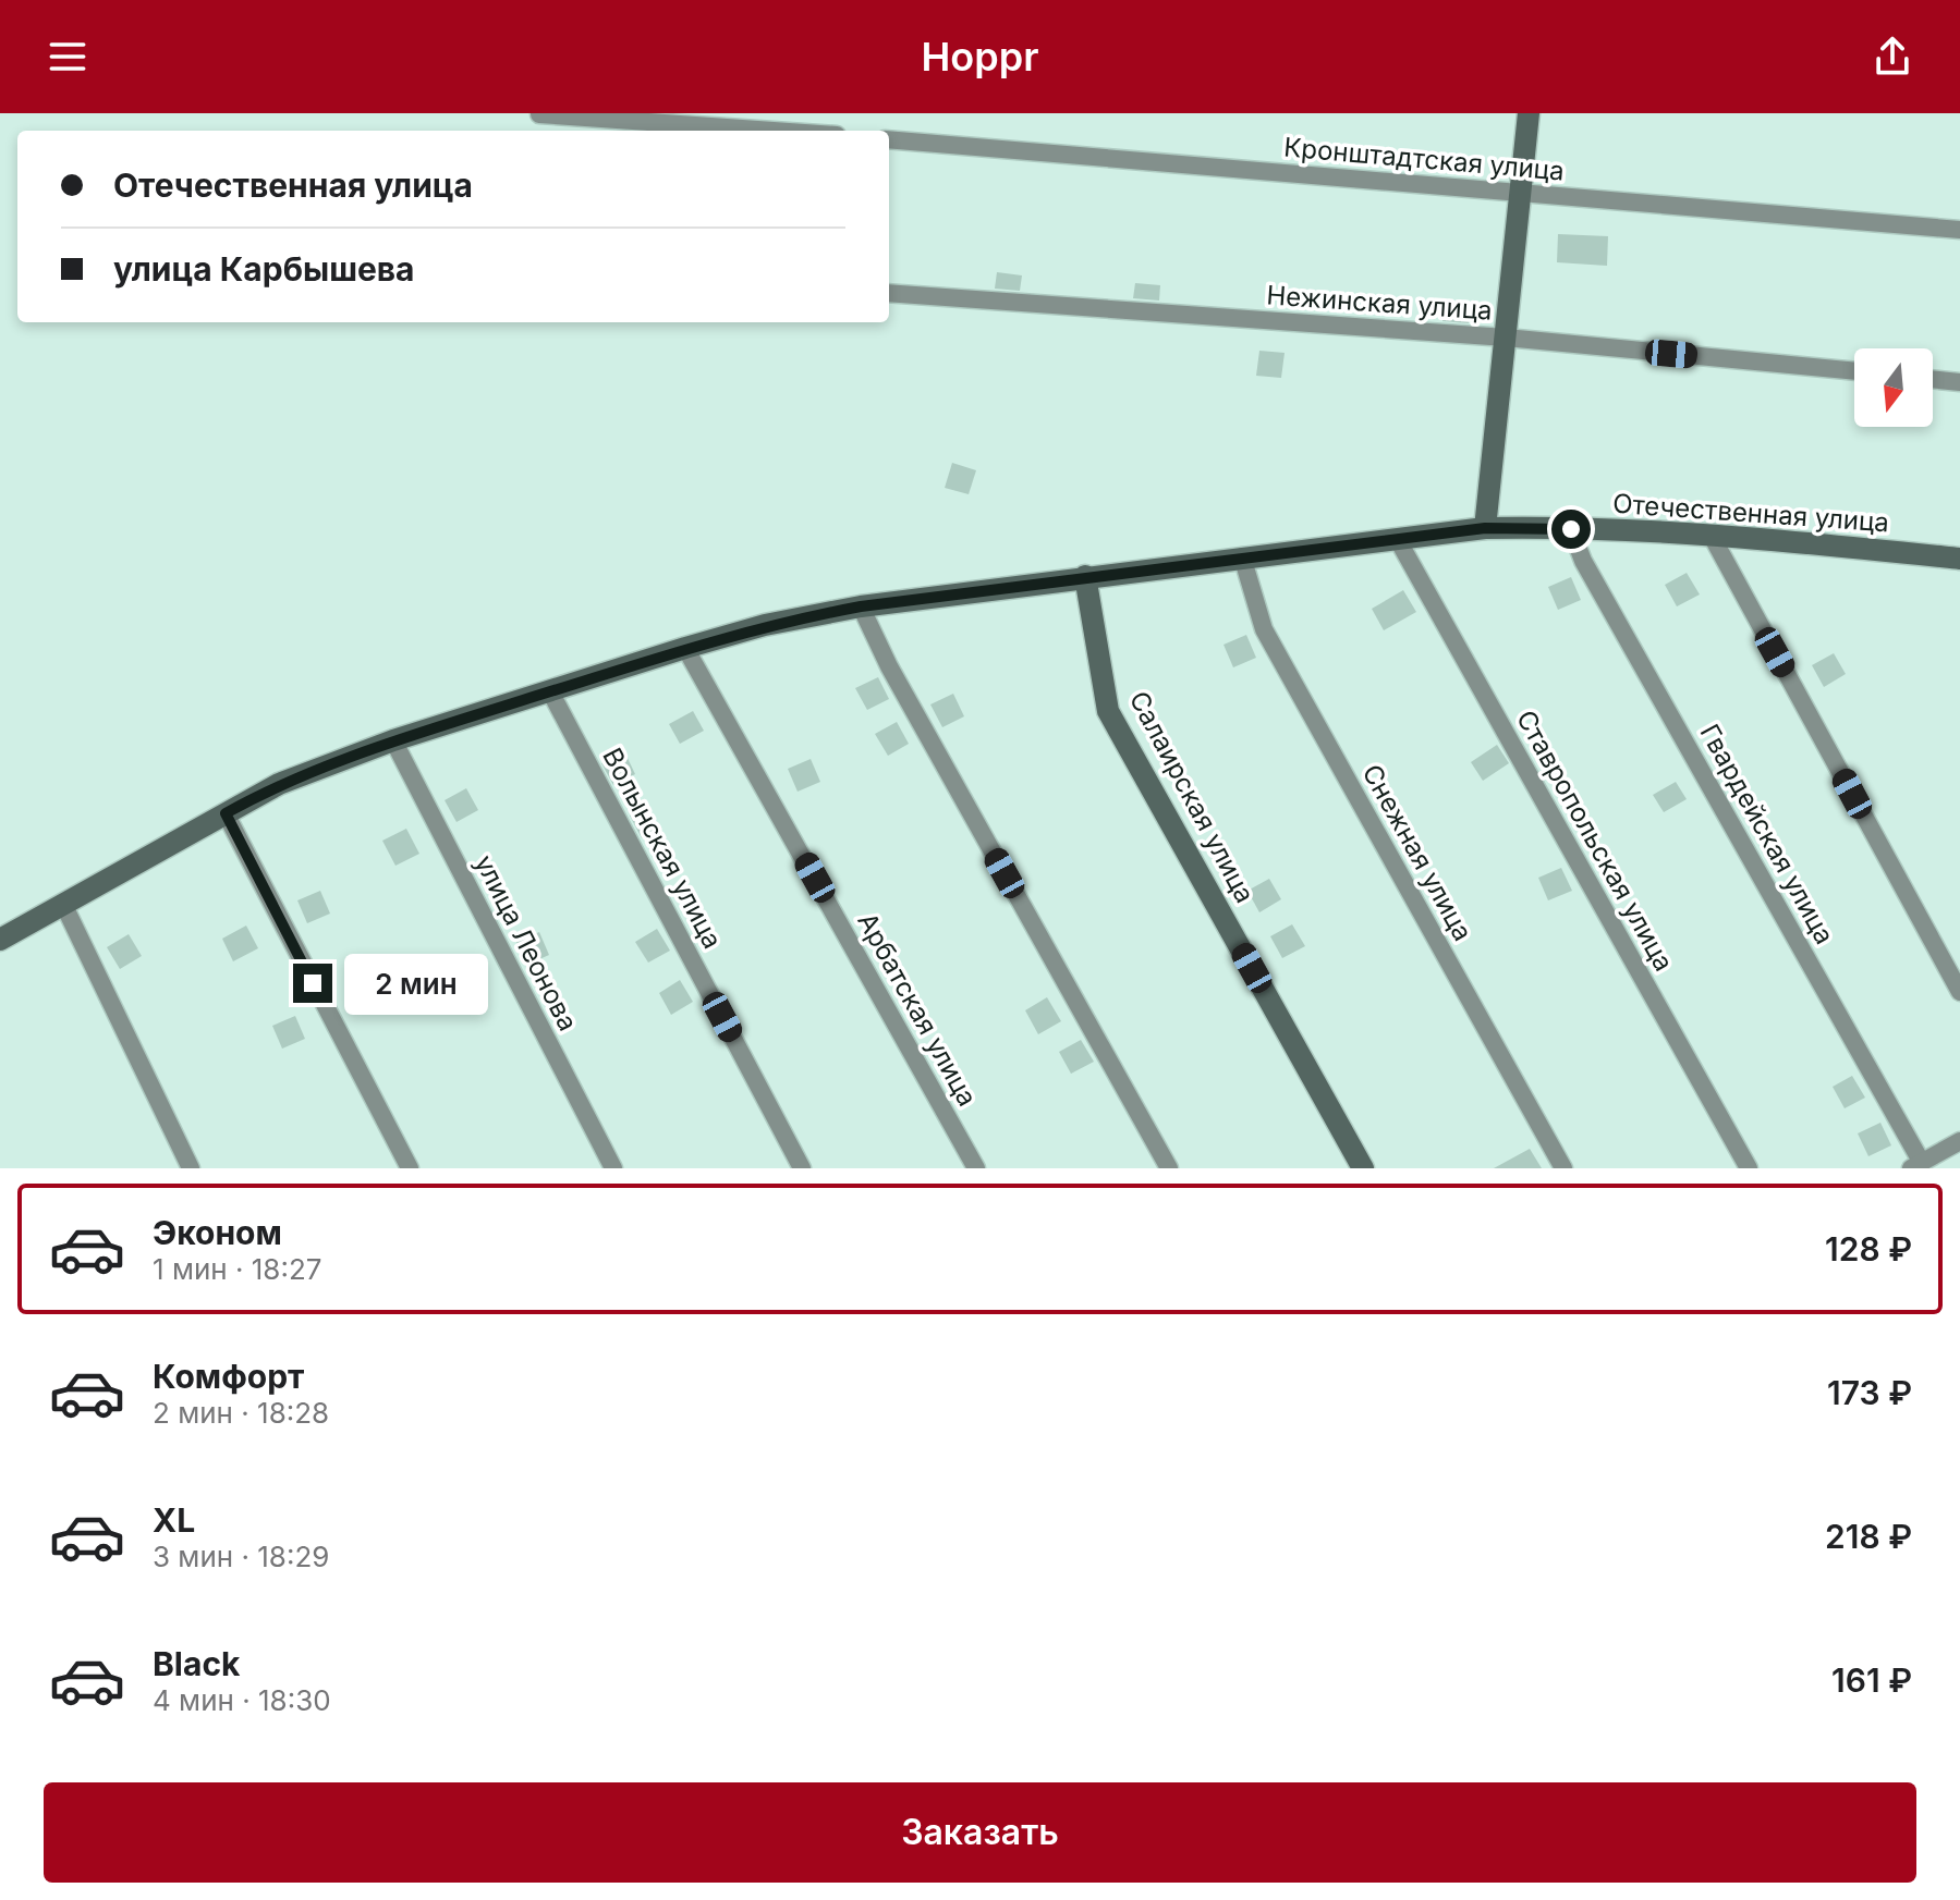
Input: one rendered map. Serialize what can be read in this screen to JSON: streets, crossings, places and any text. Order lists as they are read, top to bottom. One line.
{"streets":{"main road":["Отечественная улица","Салаирская улица"],"street":["Кронштадтская улица","Нежинская улица","Гвардейская улица","Ставропольская улица","Волынская улица","Снежная улица","улица Леонова","Арбатская улица"]},"crossings":[["Отечественная улица","Салаирская улица"],["Отечественная улица","Гвардейская улица"],["Отечественная улица","Ставропольская улица"],["Отечественная улица","Волынская улица"],["Отечественная улица","Снежная улица"],["Отечественная улица","улица Леонова"],["Отечественная улица","Арбатская улица"]],"north":"bottom","page":{"header":"Hoppr","banner":["Отечественная улица","улица Карбышева"],"bubble":"2 мин","list":[{"name":"Эконом","note":"1 мин · 18:27","value":"128 ₽"},{"name":"Комфорт","note":"2 мин · 18:28","value":"173 ₽"},{"name":"XL","note":"3 мин · 18:29","value":"218 ₽"},{"name":"Black","note":"4 мин · 18:30","value":"161 ₽"}],"buttons":"Заказать"}}
